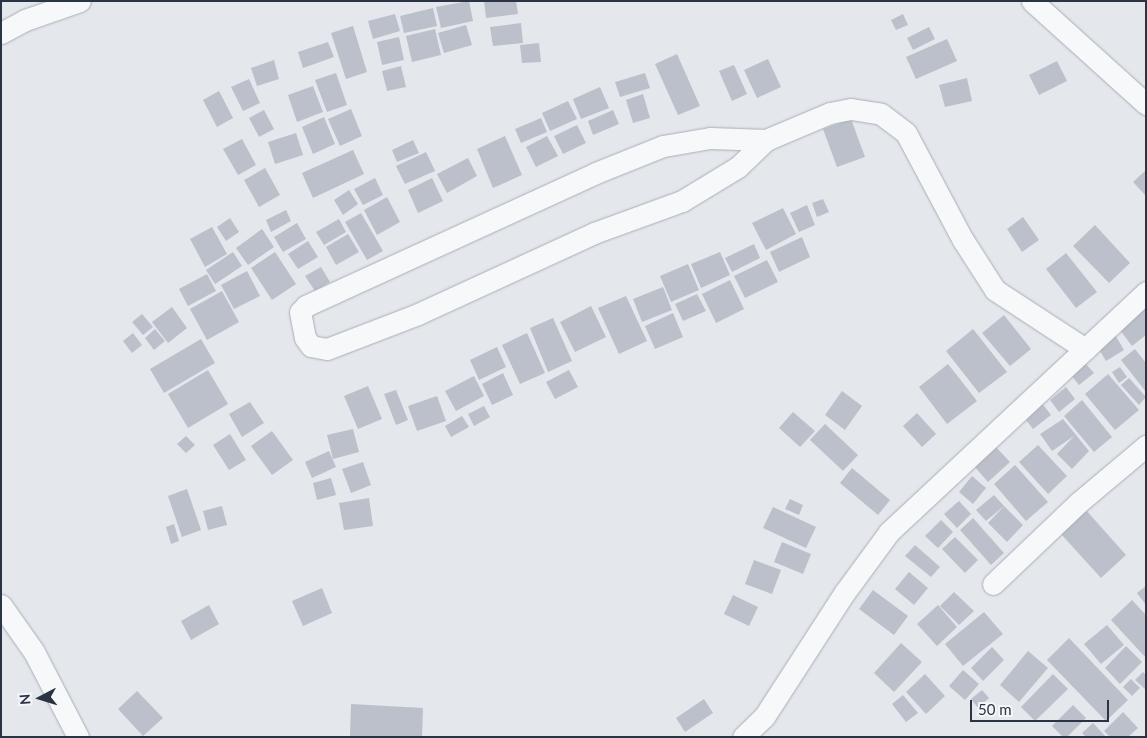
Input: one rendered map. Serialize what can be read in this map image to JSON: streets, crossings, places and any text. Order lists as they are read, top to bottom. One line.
{"scale_bar":"50 m","north":"left"}
